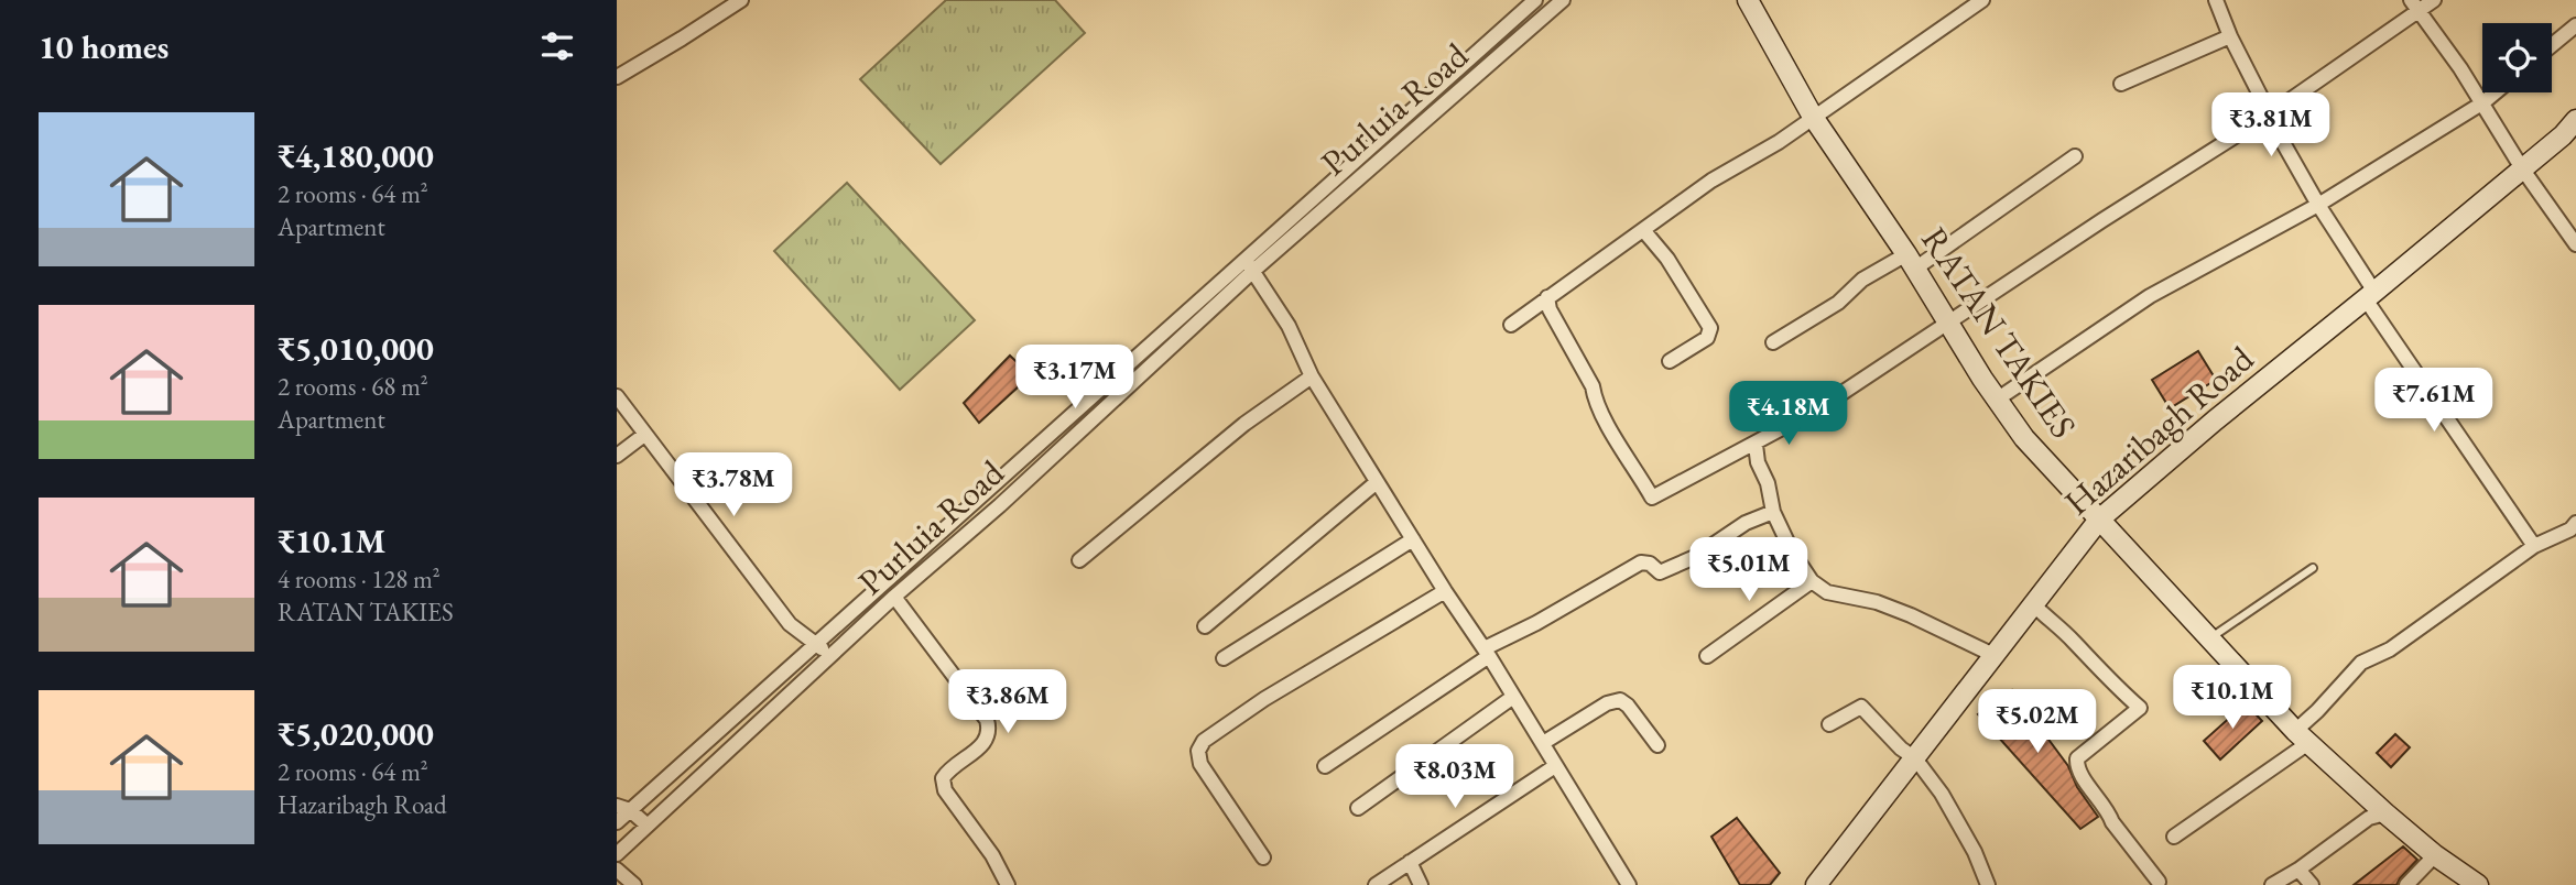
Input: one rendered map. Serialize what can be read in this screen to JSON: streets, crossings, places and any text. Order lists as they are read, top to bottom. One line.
{"streets":{"street":["Purluia Road","RATAN TAKIES","Hazaribagh Road"]},"crossings":[["RATAN TAKIES","Hazaribagh Road"]],"page":{"heading":"10 homes","list":[{"name":"₹4,180,000","note":"2 rooms · 64 m² · Apartment"},{"name":"₹5,010,000","note":"2 rooms · 68 m² · Apartment"},{"name":"₹10.1M","note":"4 rooms · 128 m² · RATAN TAKIES"},{"name":"₹5,020,000","note":"2 rooms · 64 m² · Hazaribagh Road"}],"price":["₹3.81M","₹3.17M","₹7.61M","₹4.18M","₹3.78M","₹5.01M","₹10.1M","₹3.86M","₹5.02M","₹8.03M"]}}
